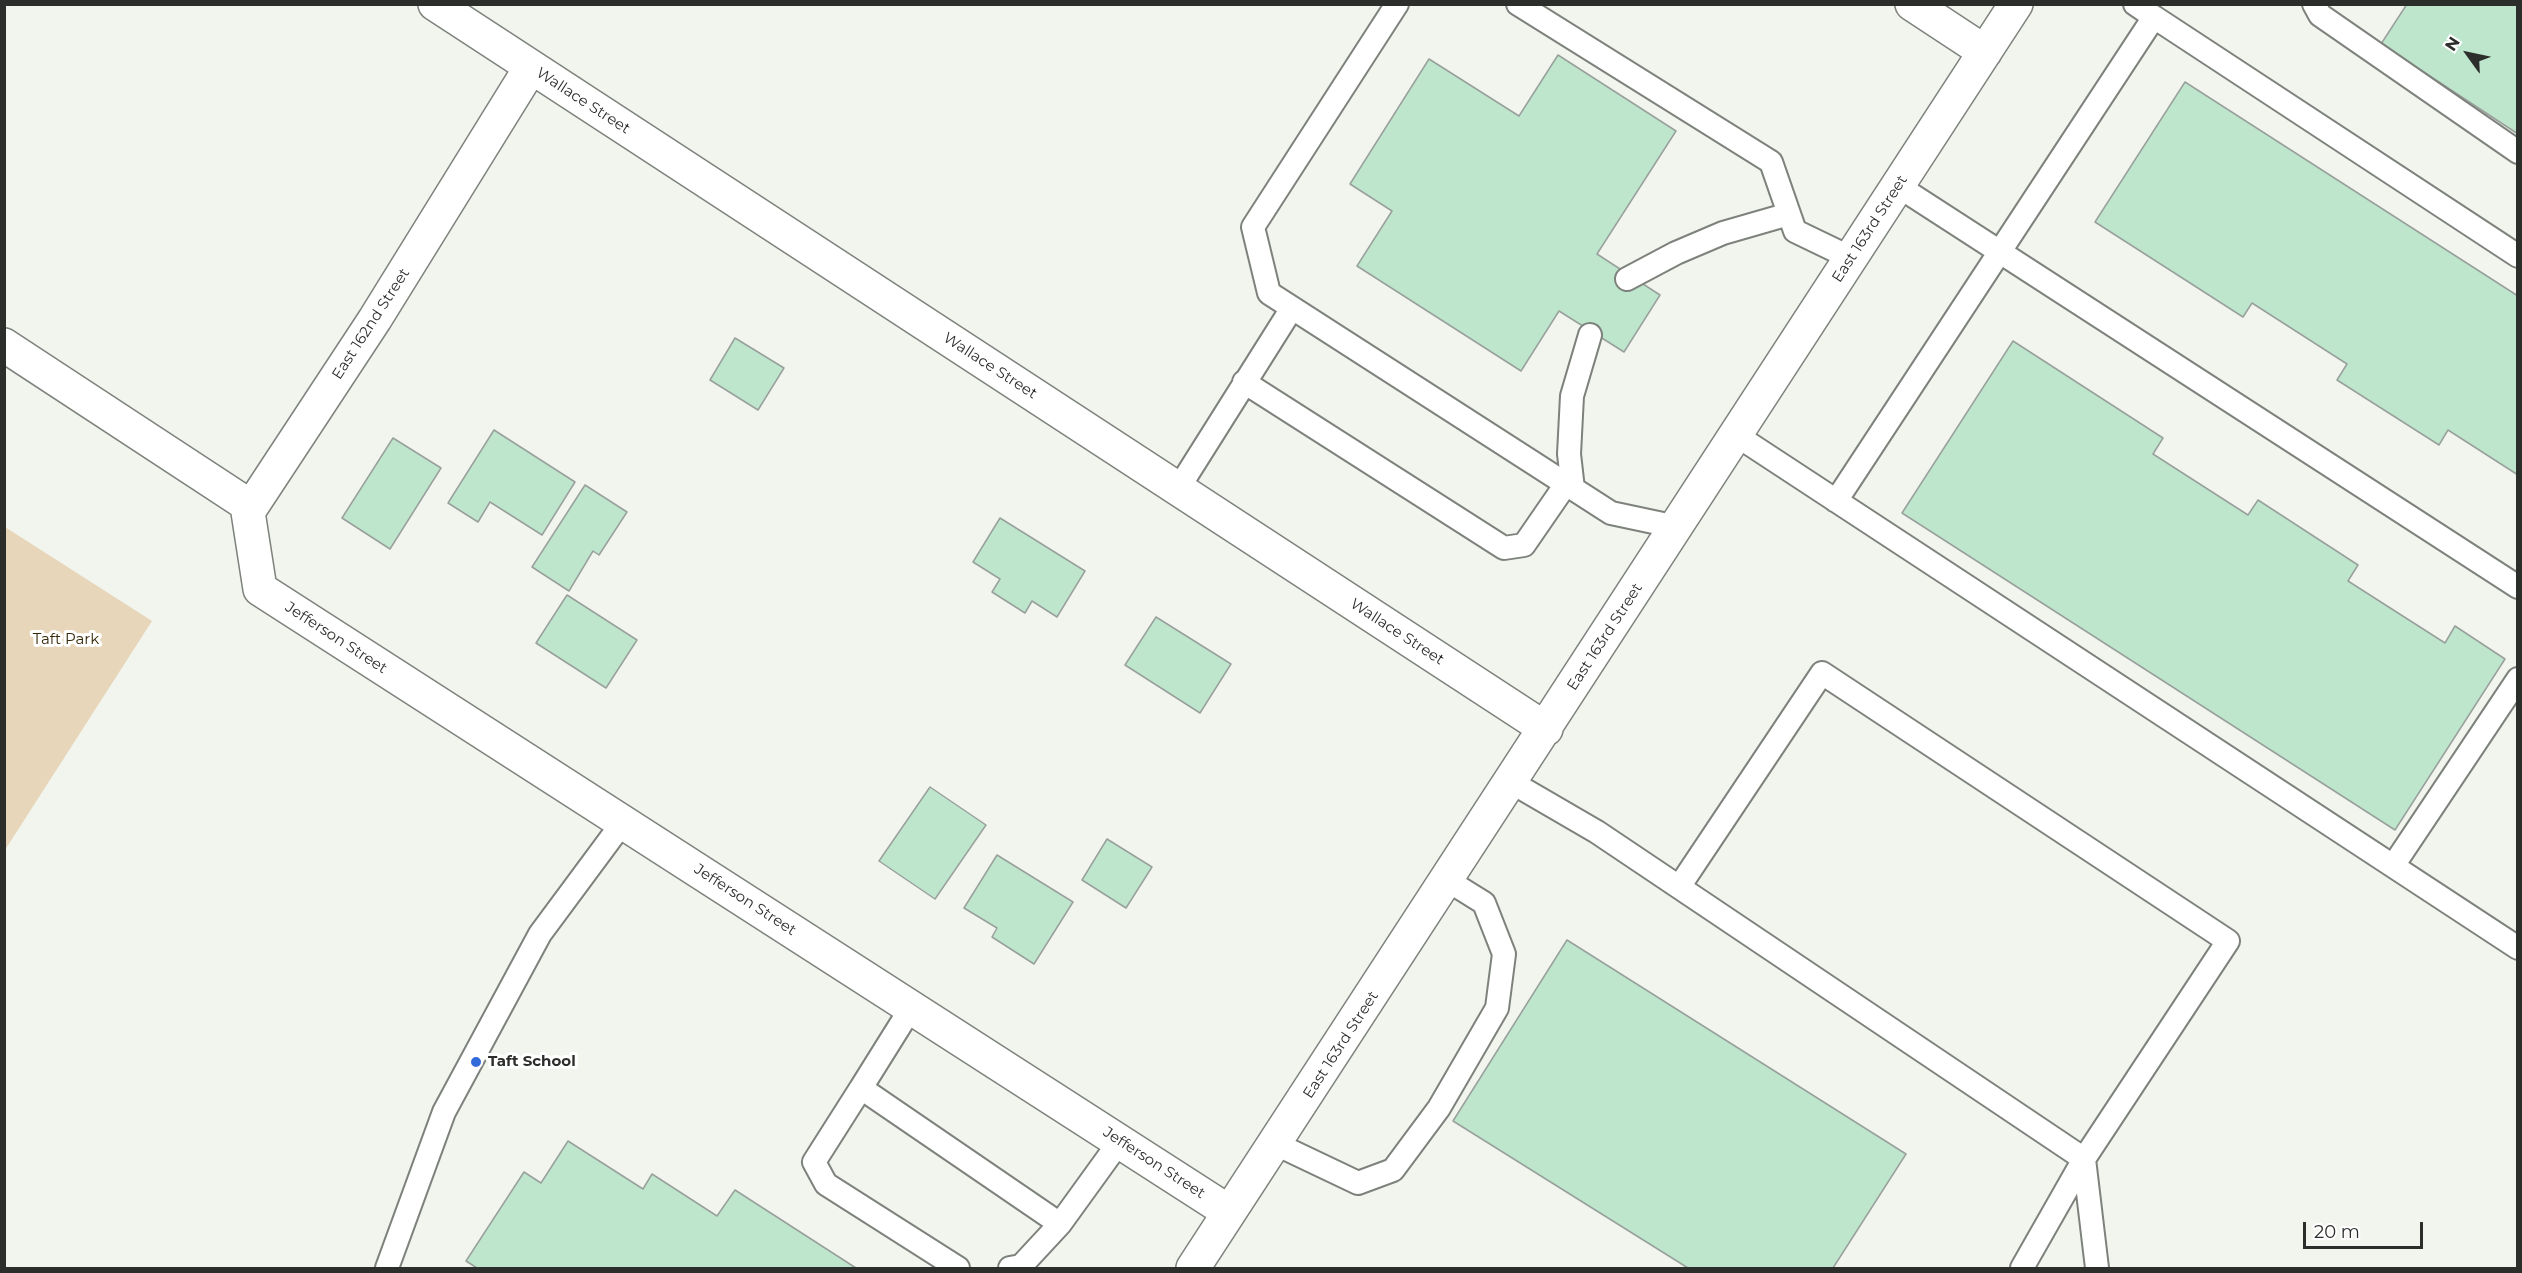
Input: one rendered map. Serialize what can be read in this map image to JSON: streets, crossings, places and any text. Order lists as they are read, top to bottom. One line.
{"streets":{"street":["Wallace Street","East 163rd Street","East 162nd Street","Jefferson Street"]},"crossings":[["Wallace Street","East 163rd Street"],["Wallace Street","East 162nd Street"],["East 163rd Street","Jefferson Street"],["East 162nd Street","Jefferson Street"]],"parks":["Taft Park"],"places":["Taft School"],"scale_bar":"20 m","north":"top left"}
